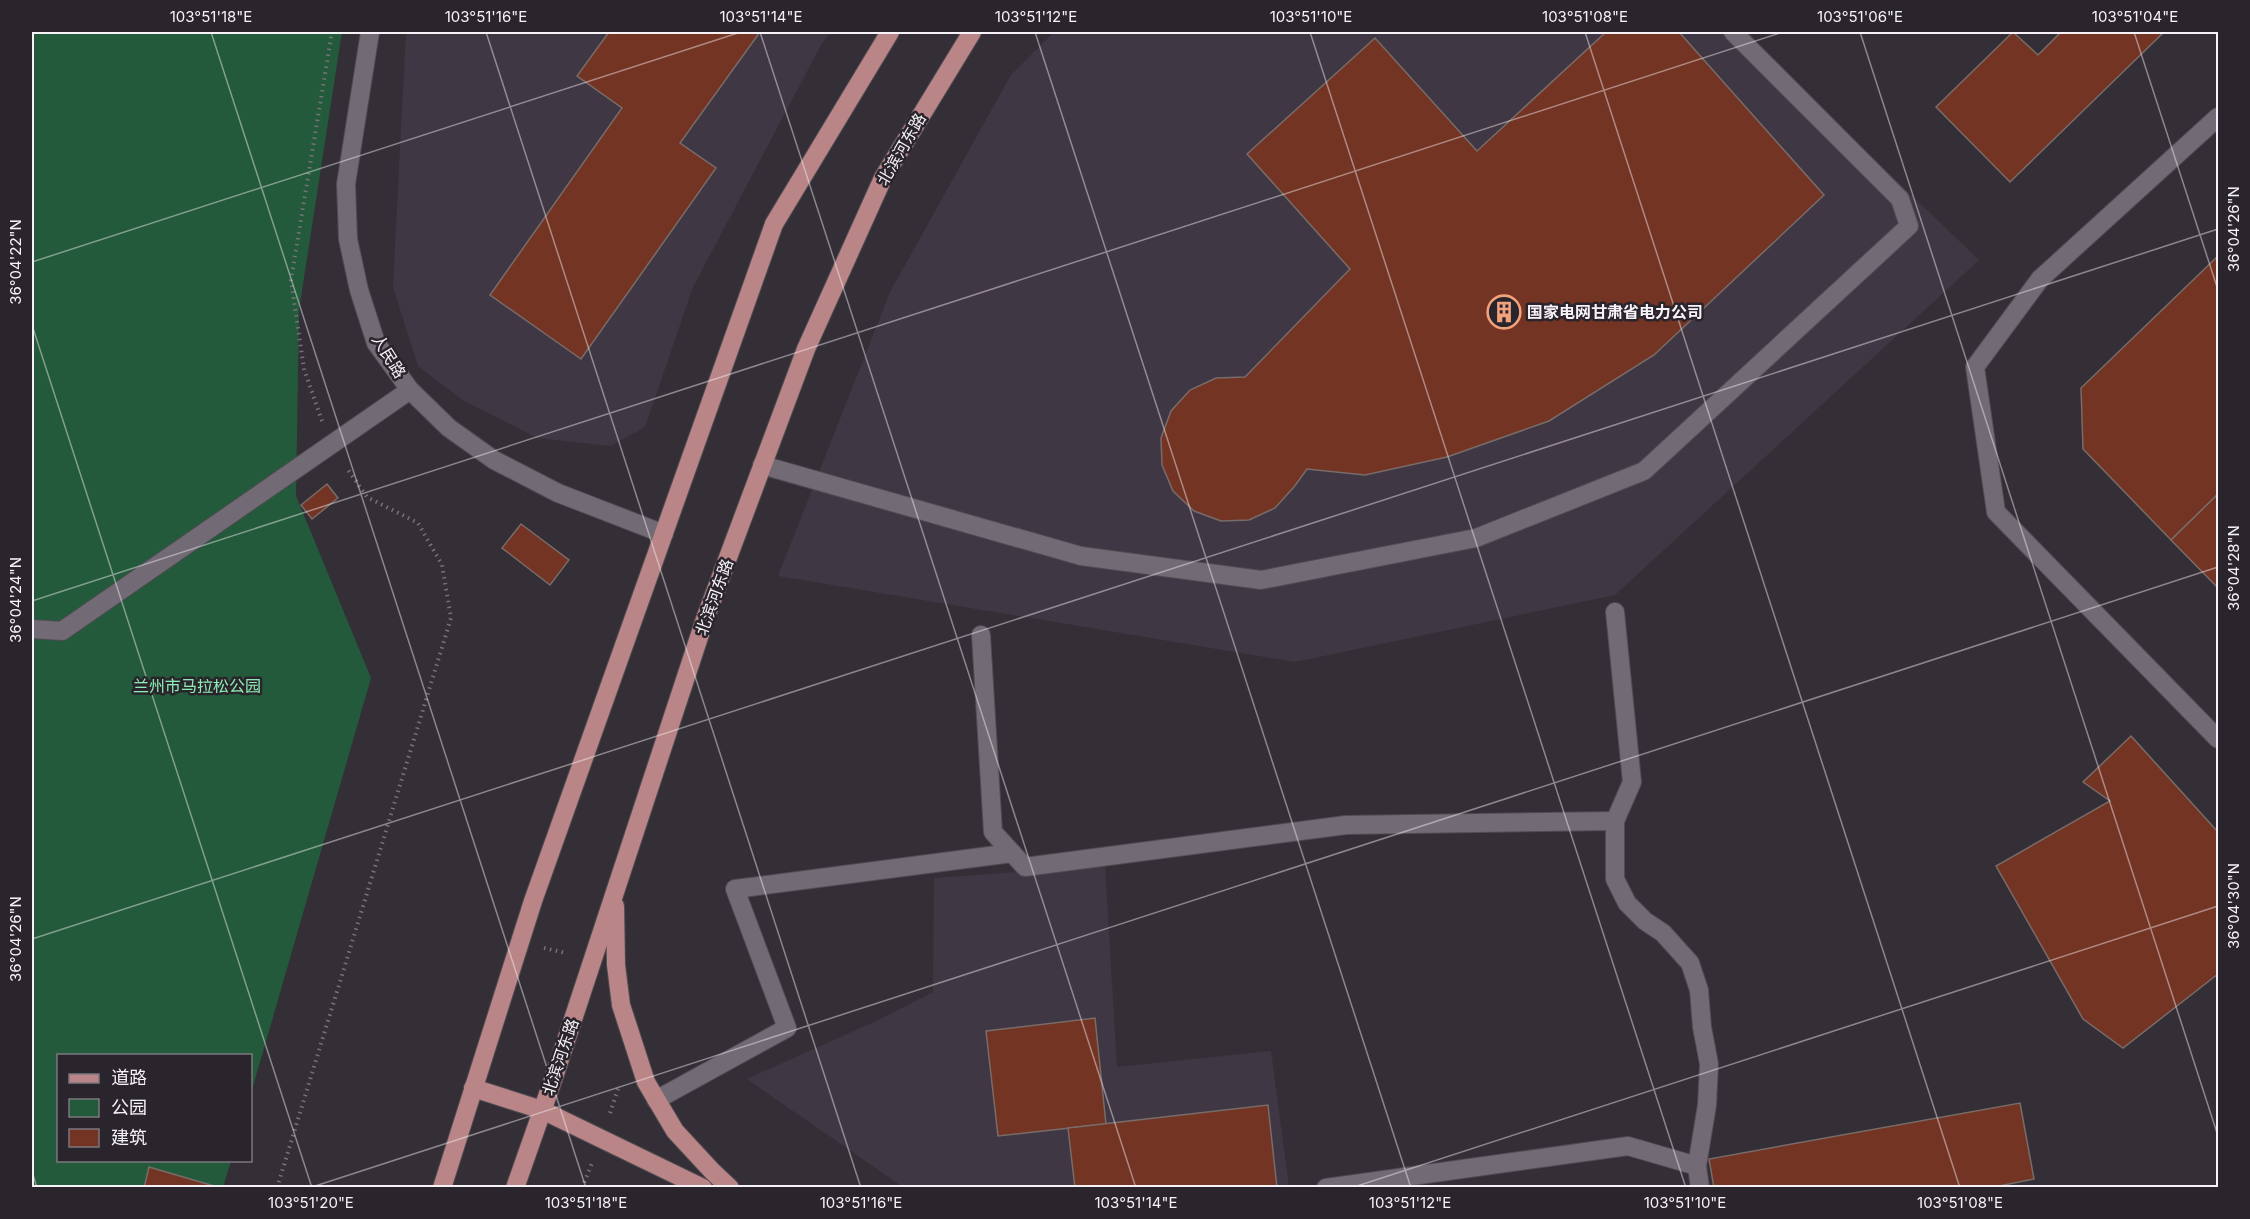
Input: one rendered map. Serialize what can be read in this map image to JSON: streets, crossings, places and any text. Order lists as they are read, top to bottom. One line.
{"streets":{"main road":["北滨河东路"],"street":["人民路"]},"parks":["兰州市马拉松公园"],"places":{"building":["国家电网甘肃省电力公司"]},"legend":["道路","公园","建筑"],"coordinates":["103°51'18\"E","103°51'16\"E","103°51'14\"E","103°51'12\"E","103°51'10\"E","103°51'08\"E","103°51'06\"E","103°51'04\"E","36°04'26\"N","36°04'22\"N","36°04'28\"N","36°04'24\"N","36°04'30\"N","103°51'20\"E"]}
